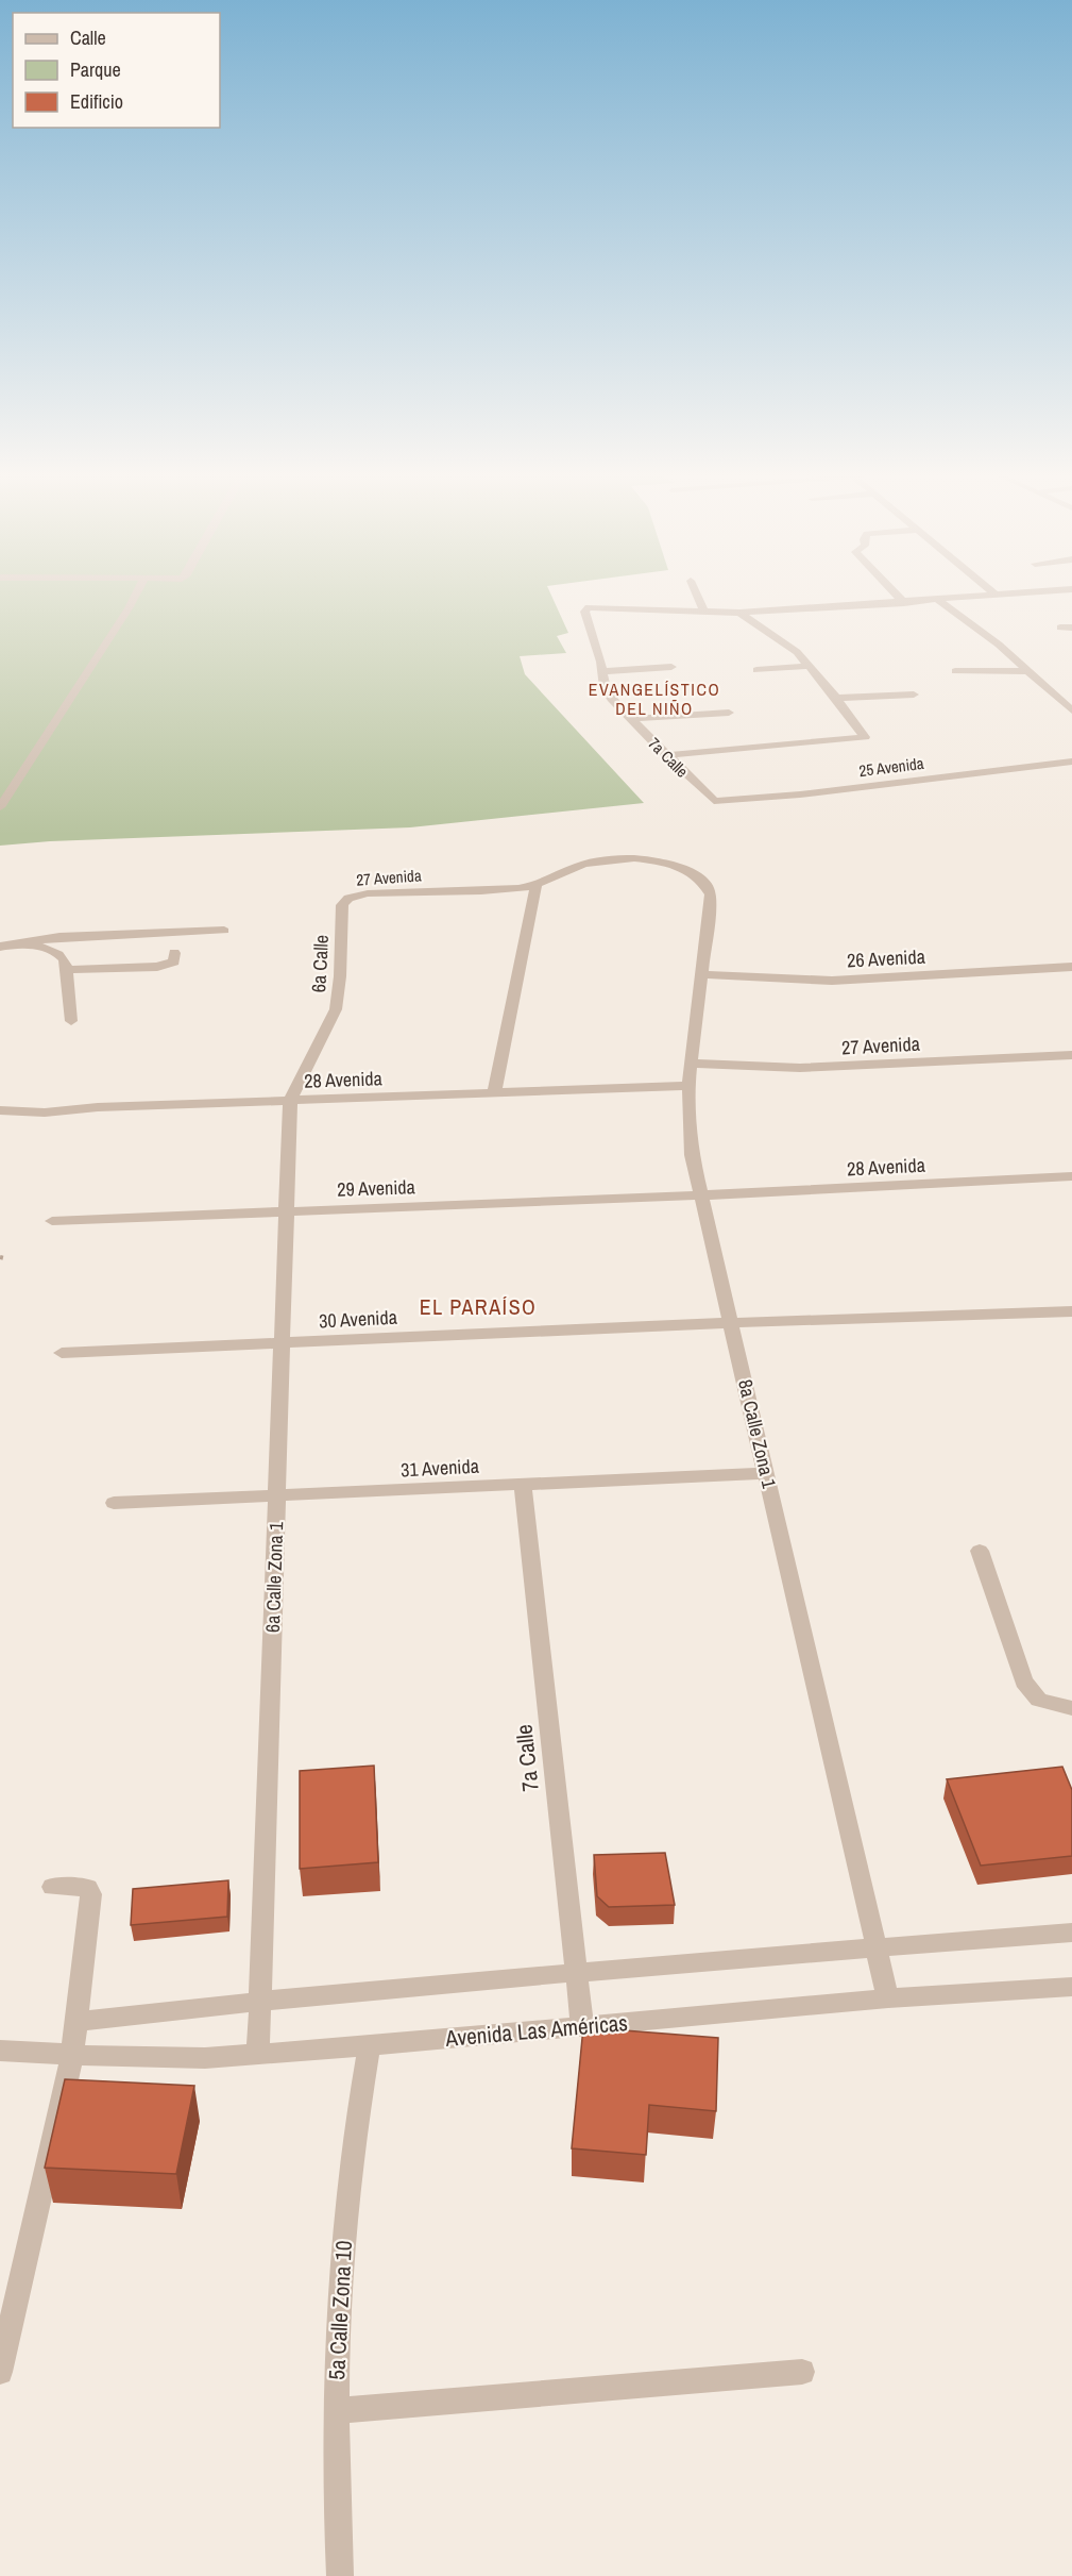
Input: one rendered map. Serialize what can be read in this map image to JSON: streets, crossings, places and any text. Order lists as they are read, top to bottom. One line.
{"streets":{"street":["7a Calle","25 Avenida","27 Avenida","26 Avenida","6a Calle","28 Avenida","29 Avenida","30 Avenida","8a Calle Zona 1","31 Avenida","6a Calle Zona 1","Avenida Las Américas","5a Calle Zona 10"]},"crossings":[["7a Calle","25 Avenida"],["7a Calle","31 Avenida"],["7a Calle","Avenida Las Américas"],["27 Avenida","6a Calle"],["27 Avenida","8a Calle Zona 1"],["26 Avenida","8a Calle Zona 1"],["6a Calle","28 Avenida"],["6a Calle","6a Calle Zona 1"],["28 Avenida","29 Avenida"],["28 Avenida","8a Calle Zona 1"],["28 Avenida","6a Calle Zona 1"],["29 Avenida","8a Calle Zona 1"],["29 Avenida","6a Calle Zona 1"],["30 Avenida","8a Calle Zona 1"],["30 Avenida","6a Calle Zona 1"],["8a Calle Zona 1","31 Avenida"],["8a Calle Zona 1","Avenida Las Américas"],["31 Avenida","6a Calle Zona 1"],["6a Calle Zona 1","Avenida Las Américas"],["Avenida Las Américas","5a Calle Zona 10"]],"districts":["EVANGELÍSTICO DEL NIÑO","EL PARAÍSO"],"legend":["Calle","Parque","Edificio"]}
